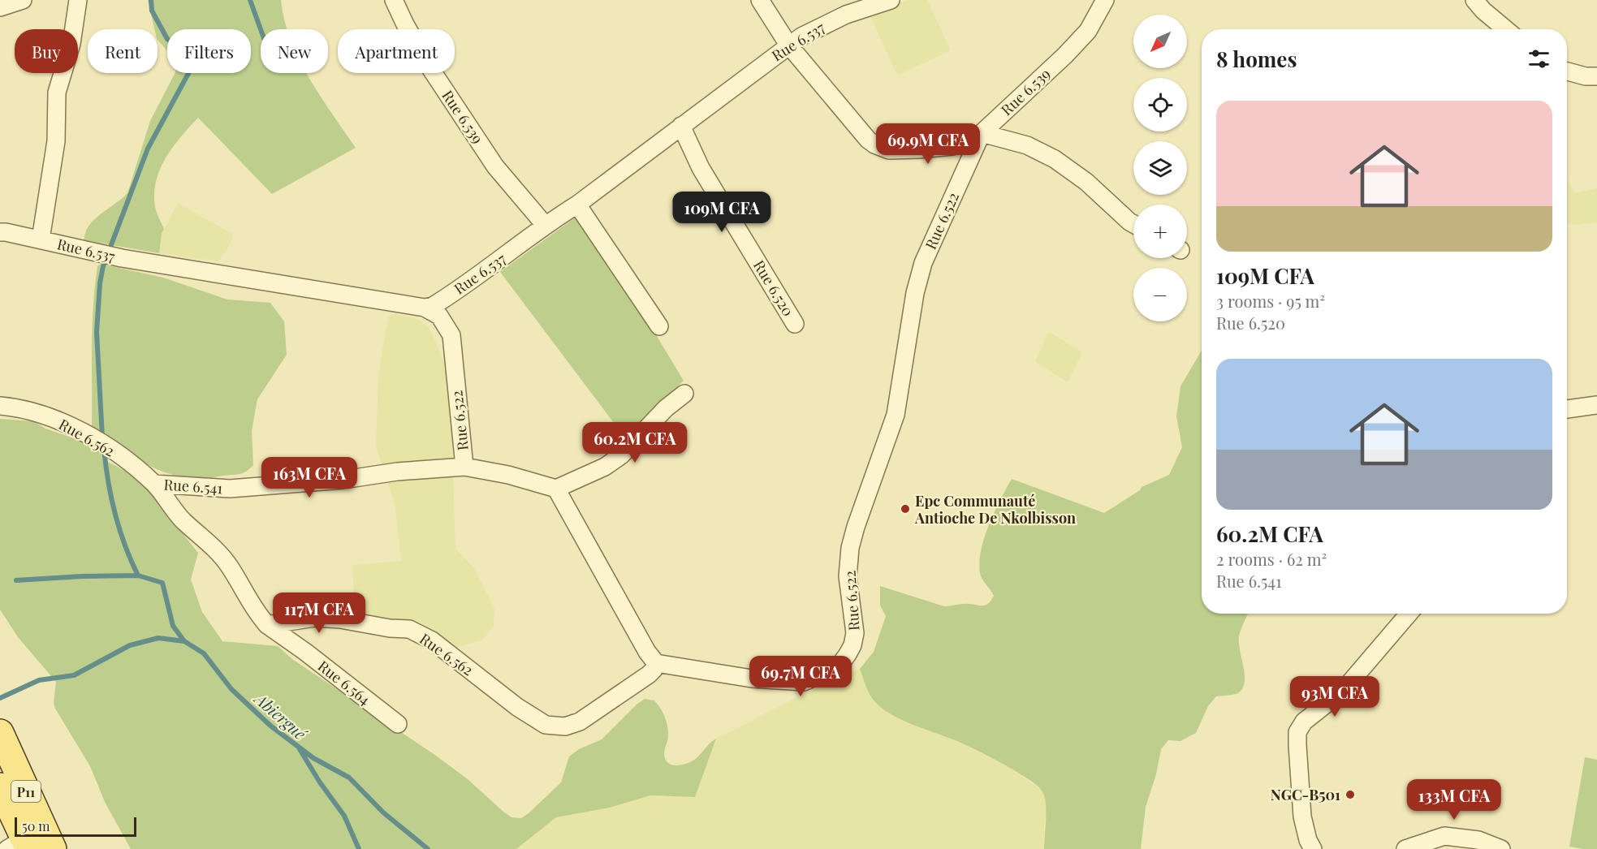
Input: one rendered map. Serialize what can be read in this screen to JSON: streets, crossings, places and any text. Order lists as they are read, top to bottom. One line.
{"streets":{"main road":["P11"],"street":["Rue 6.537","Rue 6.539","Rue 6.522","Rue 6.520","Rue 6.562","Rue 6.541","Rue 6.564"]},"crossings":[["Rue 6.537","Rue 6.539"],["Rue 6.537","Rue 6.522"],["Rue 6.537","Rue 6.520"],["Rue 6.539","Rue 6.522"],["Rue 6.522","Rue 6.562"],["Rue 6.522","Rue 6.541"],["Rue 6.562","Rue 6.541"],["Rue 6.562","Rue 6.564"]],"water":["Abiergué"],"places":["Epc Communauté Antioche De Nkolbisson","NGC-B501"],"scale_bar":"50 m","north":"bottom left","page":{"map_buttons":["+","−"],"chip":["Buy","Rent","Filters","New","Apartment"],"heading":"8 homes","list":[{"name":"109M CFA","note":"3 rooms · 95 m² · Rue 6.520"},{"name":"60.2M CFA","note":"2 rooms · 62 m² · Rue 6.541"}],"price":["69.9M CFA","109M CFA","60.2M CFA","163M CFA","117M CFA","69.7M CFA","93M CFA","133M CFA"],"scale":"50 m"}}
